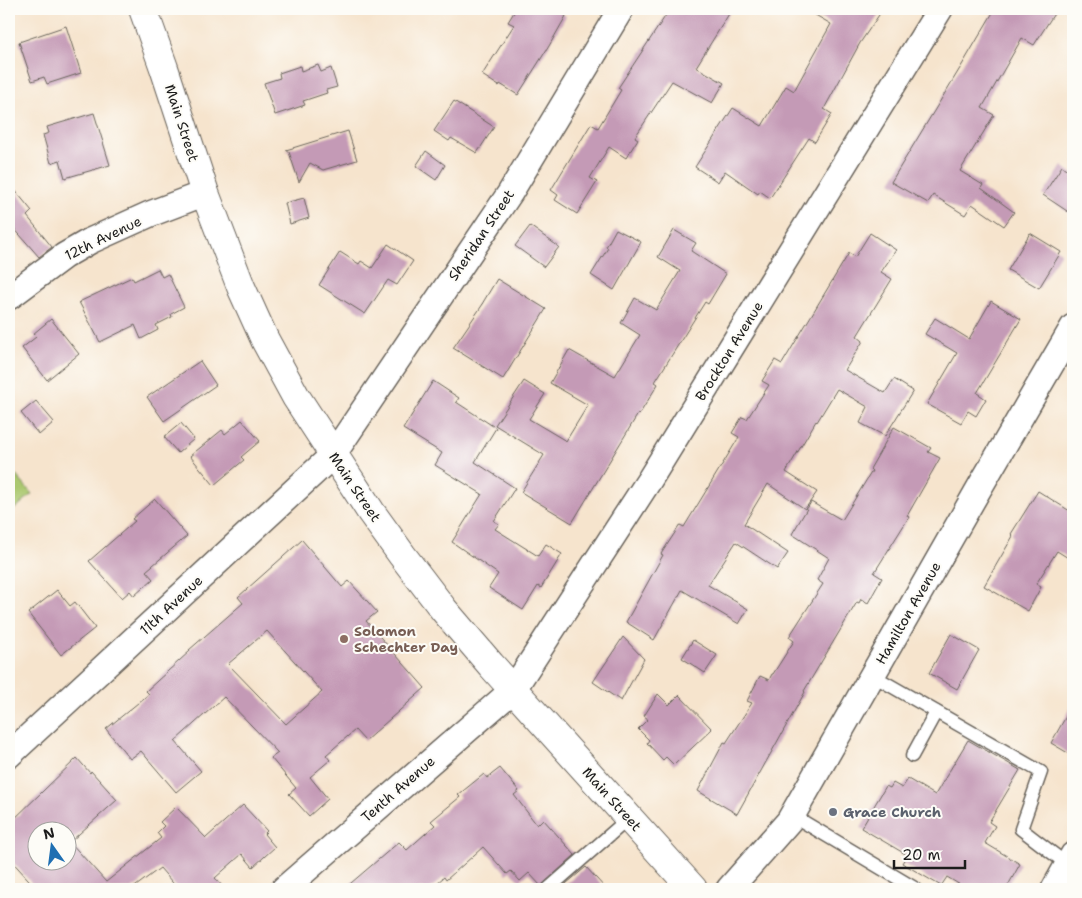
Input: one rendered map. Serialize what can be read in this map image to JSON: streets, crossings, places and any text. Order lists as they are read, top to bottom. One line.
{"streets":{"main road":["Main Street"],"street":["Sheridan Street","12th Avenue","Brockton Avenue","11th Avenue","Hamilton Avenue","Tenth Avenue"]},"crossings":[["Main Street","Sheridan Street"],["Main Street","12th Avenue"],["Main Street","Brockton Avenue"],["Main Street","11th Avenue"],["Main Street","Tenth Avenue"],["Sheridan Street","11th Avenue"],["Brockton Avenue","Tenth Avenue"]],"places":["Solomon Schechter Day","Grace Church"],"scale_bar":"20 m","north":"top"}
